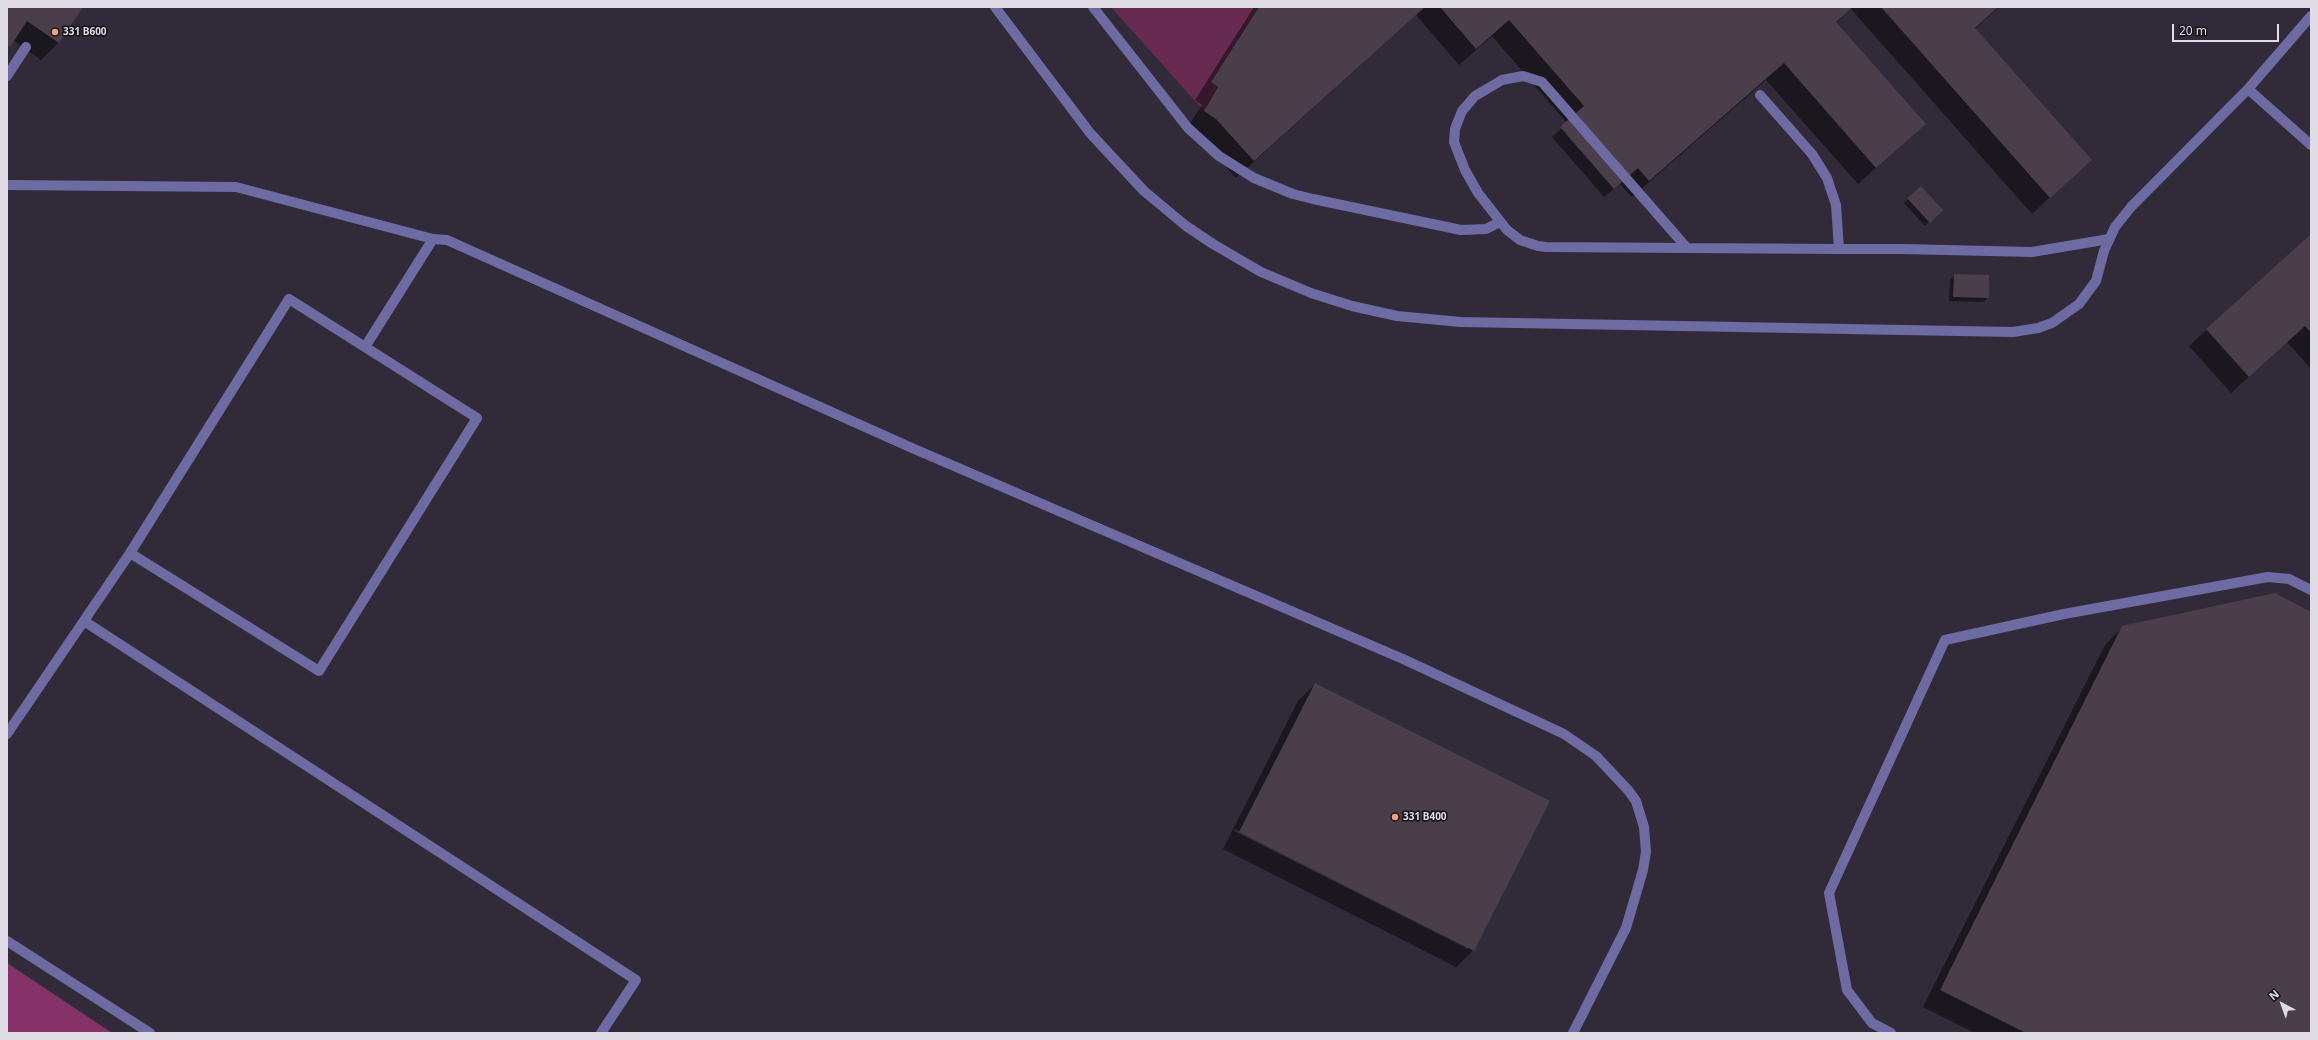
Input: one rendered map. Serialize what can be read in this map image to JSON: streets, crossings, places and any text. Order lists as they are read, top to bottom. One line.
{"places":["331 B600","331 B400"],"scale_bar":"20 m","north":"top left"}
